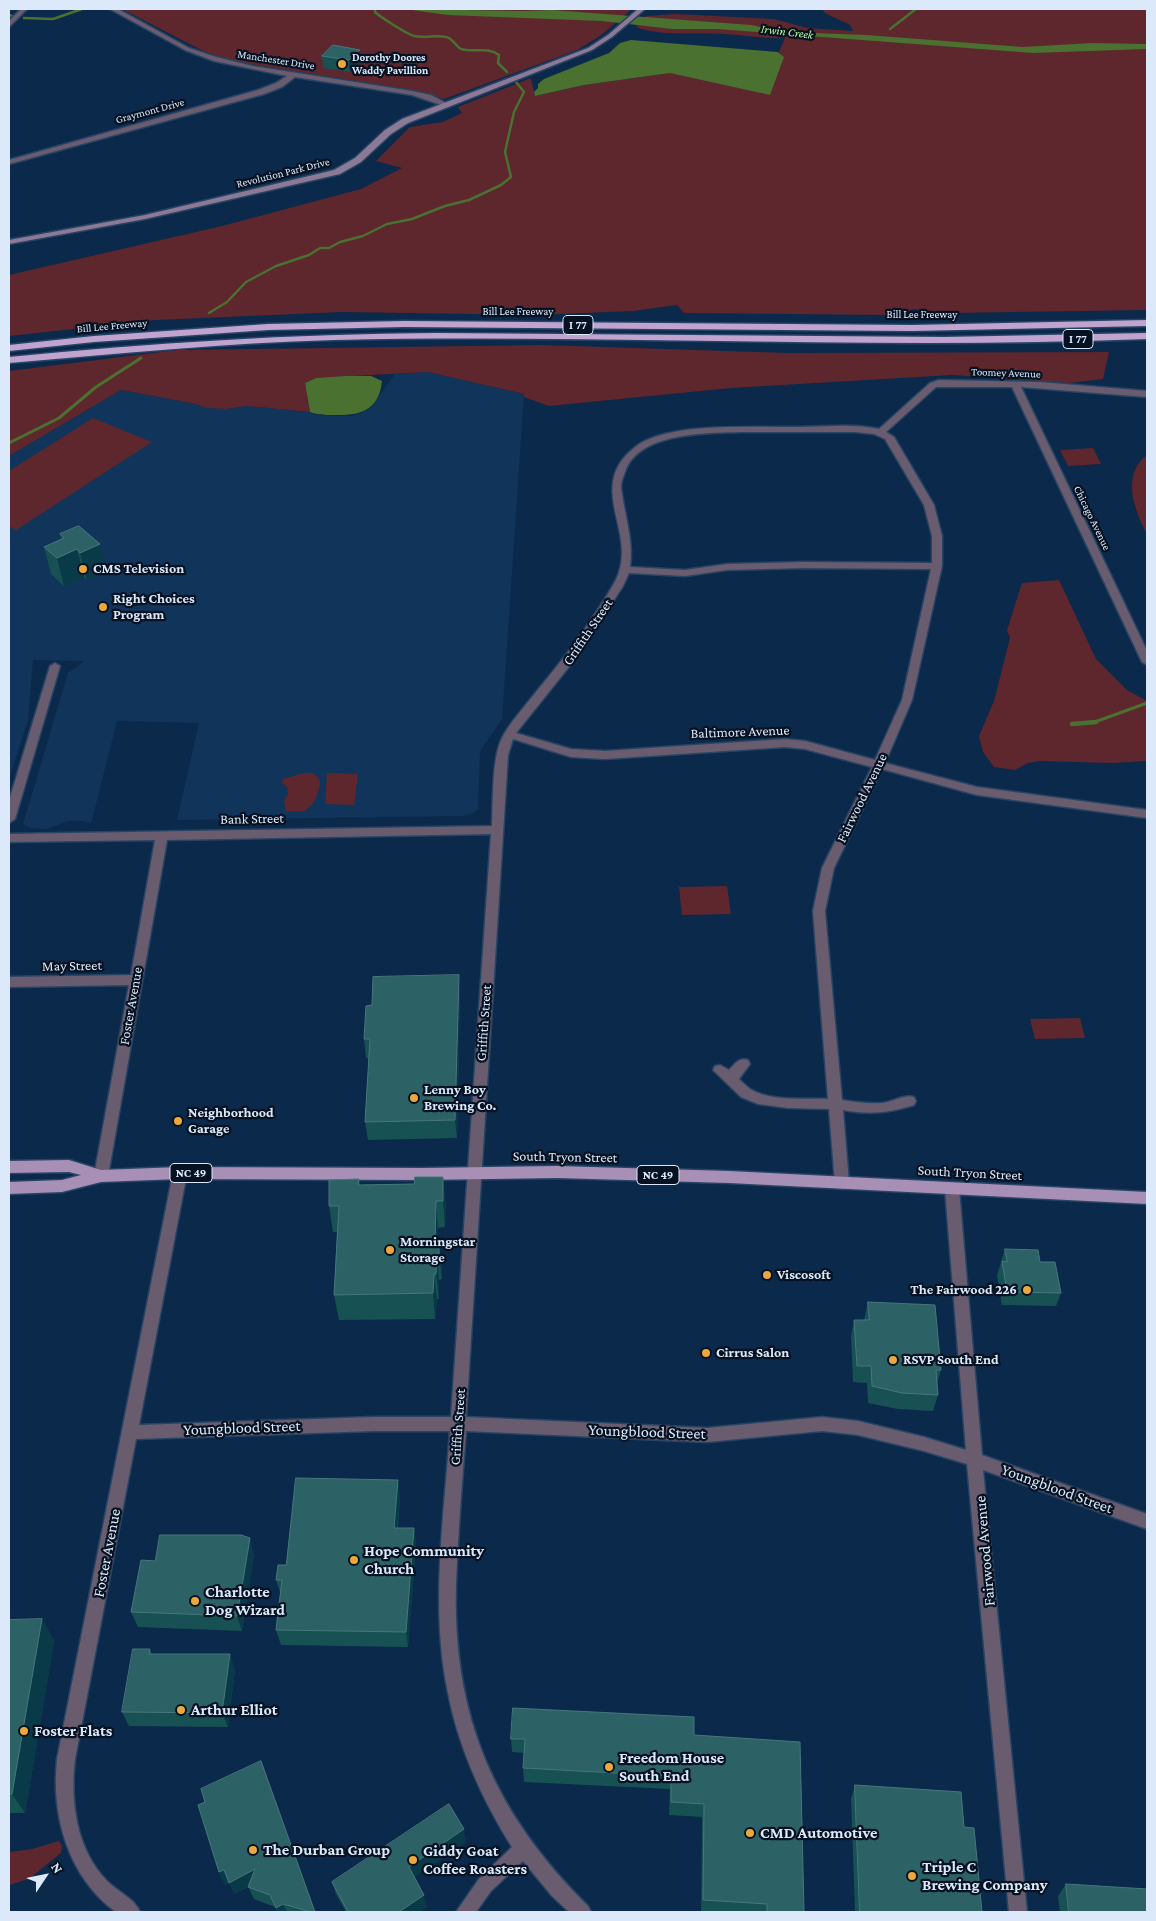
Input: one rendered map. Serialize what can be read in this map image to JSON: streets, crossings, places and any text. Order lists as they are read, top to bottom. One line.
{"streets":{"highway":["Bill Lee Freeway","I 77"],"main road":["South Tryon Street","NC 49"],"street":["Manchester Drive","Graymont Drive","Revolution Park Drive","Toomey Avenue","Chicago Avenue","Griffith Street","Baltimore Avenue","Fairwood Avenue","Bank Street","May Street","Foster Avenue","Youngblood Street"]},"crossings":[["Manchester Drive","Graymont Drive"],["Manchester Drive","Revolution Park Drive"],["Toomey Avenue","Chicago Avenue"],["Toomey Avenue","Griffith Street"],["Toomey Avenue","Fairwood Avenue"],["Griffith Street","Baltimore Avenue"],["Griffith Street","Fairwood Avenue"],["Griffith Street","Bank Street"],["Griffith Street","South Tryon Street"],["Griffith Street","Youngblood Street"],["Baltimore Avenue","Fairwood Avenue"],["Fairwood Avenue","South Tryon Street"],["Fairwood Avenue","Youngblood Street"],["Bank Street","Foster Avenue"],["May Street","Foster Avenue"],["Foster Avenue","South Tryon Street"],["Foster Avenue","Youngblood Street"]],"water":["Irwin Creek"],"places":["Dorothy Doores Waddy Pavillion","CMS Television","Right Choices Program","Lenny Boy Brewing Co.","Neighborhood Garage","Morningstar Storage","Viscosoft","The Fairwood 226","Cirrus Salon","RSVP South End","Hope Community Church","Charlotte Dog Wizard","Arthur Elliot","Foster Flats","Freedom House South End","CMD Automotive","The Durban Group","Giddy Goat Coffee Roasters","Triple C Brewing Company"],"north":"top right"}
